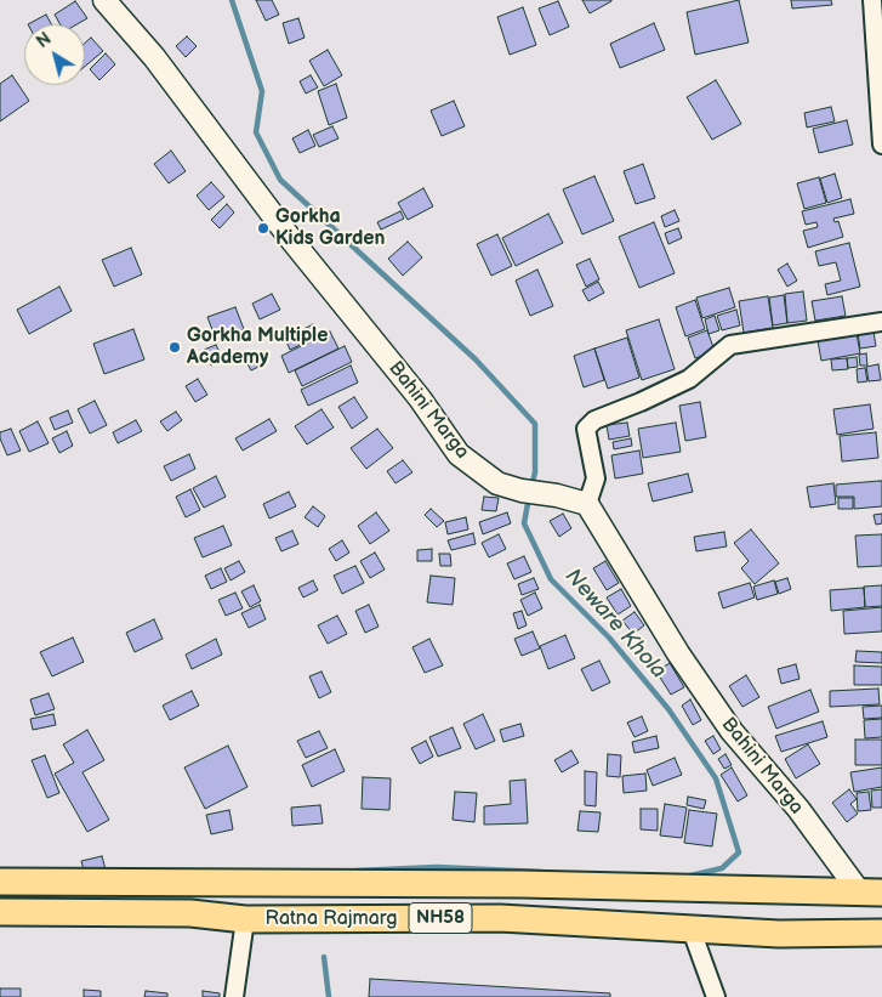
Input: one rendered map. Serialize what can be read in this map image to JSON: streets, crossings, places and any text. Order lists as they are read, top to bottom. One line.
{"streets":{"main road":["NH58","Ratna Rajmarg"],"street":["Bahini Marga"]},"crossings":[["Bahini Marga","Ratna Rajmarg"]],"water":["Neware Khola"],"places":["Gorkha Kids Garden","Gorkha Multiple Academy"],"north":"top left"}
